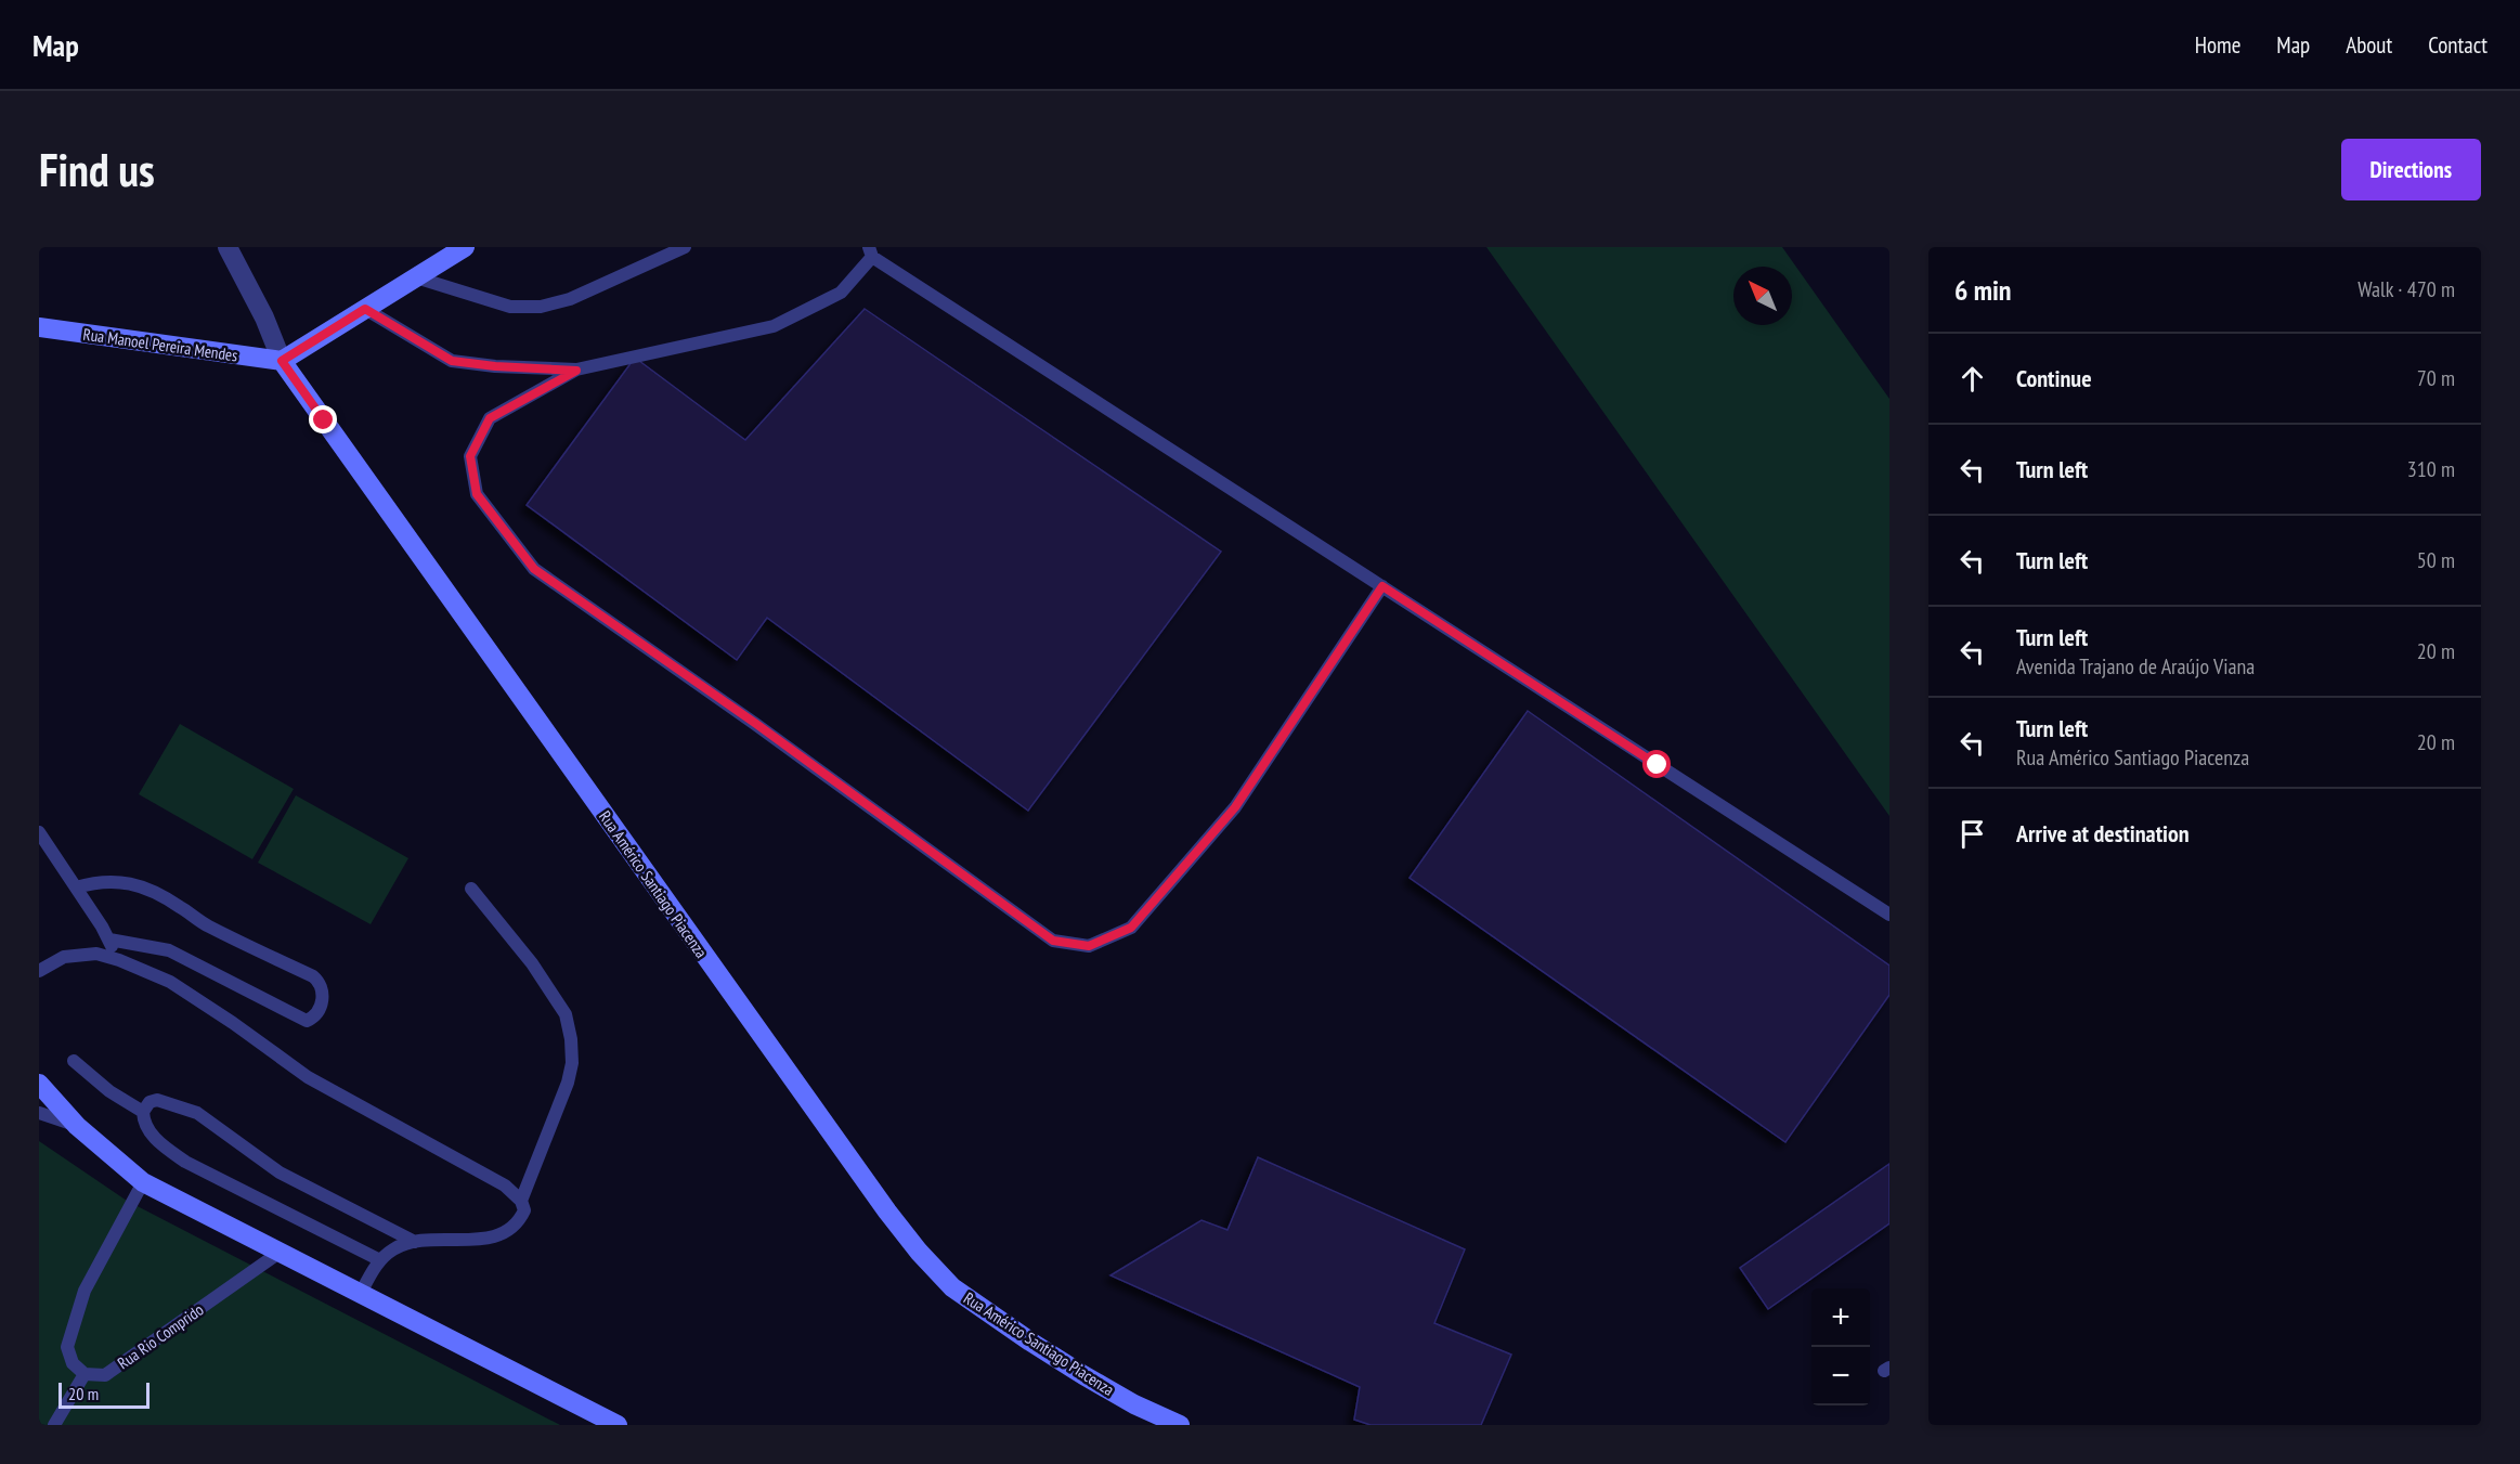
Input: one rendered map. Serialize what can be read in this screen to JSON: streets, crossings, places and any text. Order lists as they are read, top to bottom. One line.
{"streets":{"street":["Rua Manoel Pereira Mendes","Rua Américo Santiago Piacenza"],"lane":["Rua Rio Comprido"]},"crossings":[["Rua Manoel Pereira Mendes","Rua Américo Santiago Piacenza"]],"scale_bar":"20 m","north":"top left","page":{"header":"Map","nav":["Home","Map","About","Contact"],"buttons":"Directions","title":"Find us","heading":["6 min","Walk · 470 m"],"list":[["Continue","70 m"],["Turn left","310 m"],["Turn left","50 m"],["Turn left","Avenida Trajano de Araújo Viana","20 m"],["Turn left","Rua Américo Santiago Piacenza","20 m"],"Arrive at destination"],"map_buttons":["+","−"],"scale":"20 m"}}
